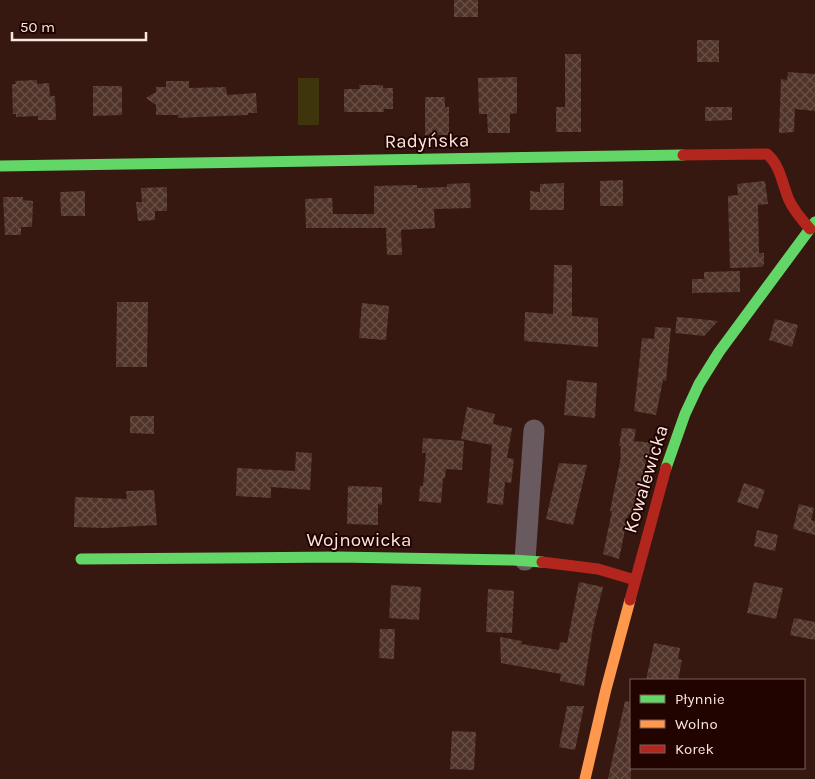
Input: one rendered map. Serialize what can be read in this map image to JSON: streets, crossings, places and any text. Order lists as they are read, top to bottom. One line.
{"streets":{"street":["Radyńska","Kowalewicka","Wojnowicka"]},"crossings":[["Radyńska","Kowalewicka"],["Kowalewicka","Wojnowicka"]],"legend":["Płynnie","Wolno","Korek"],"scale_bar":"50 m"}
